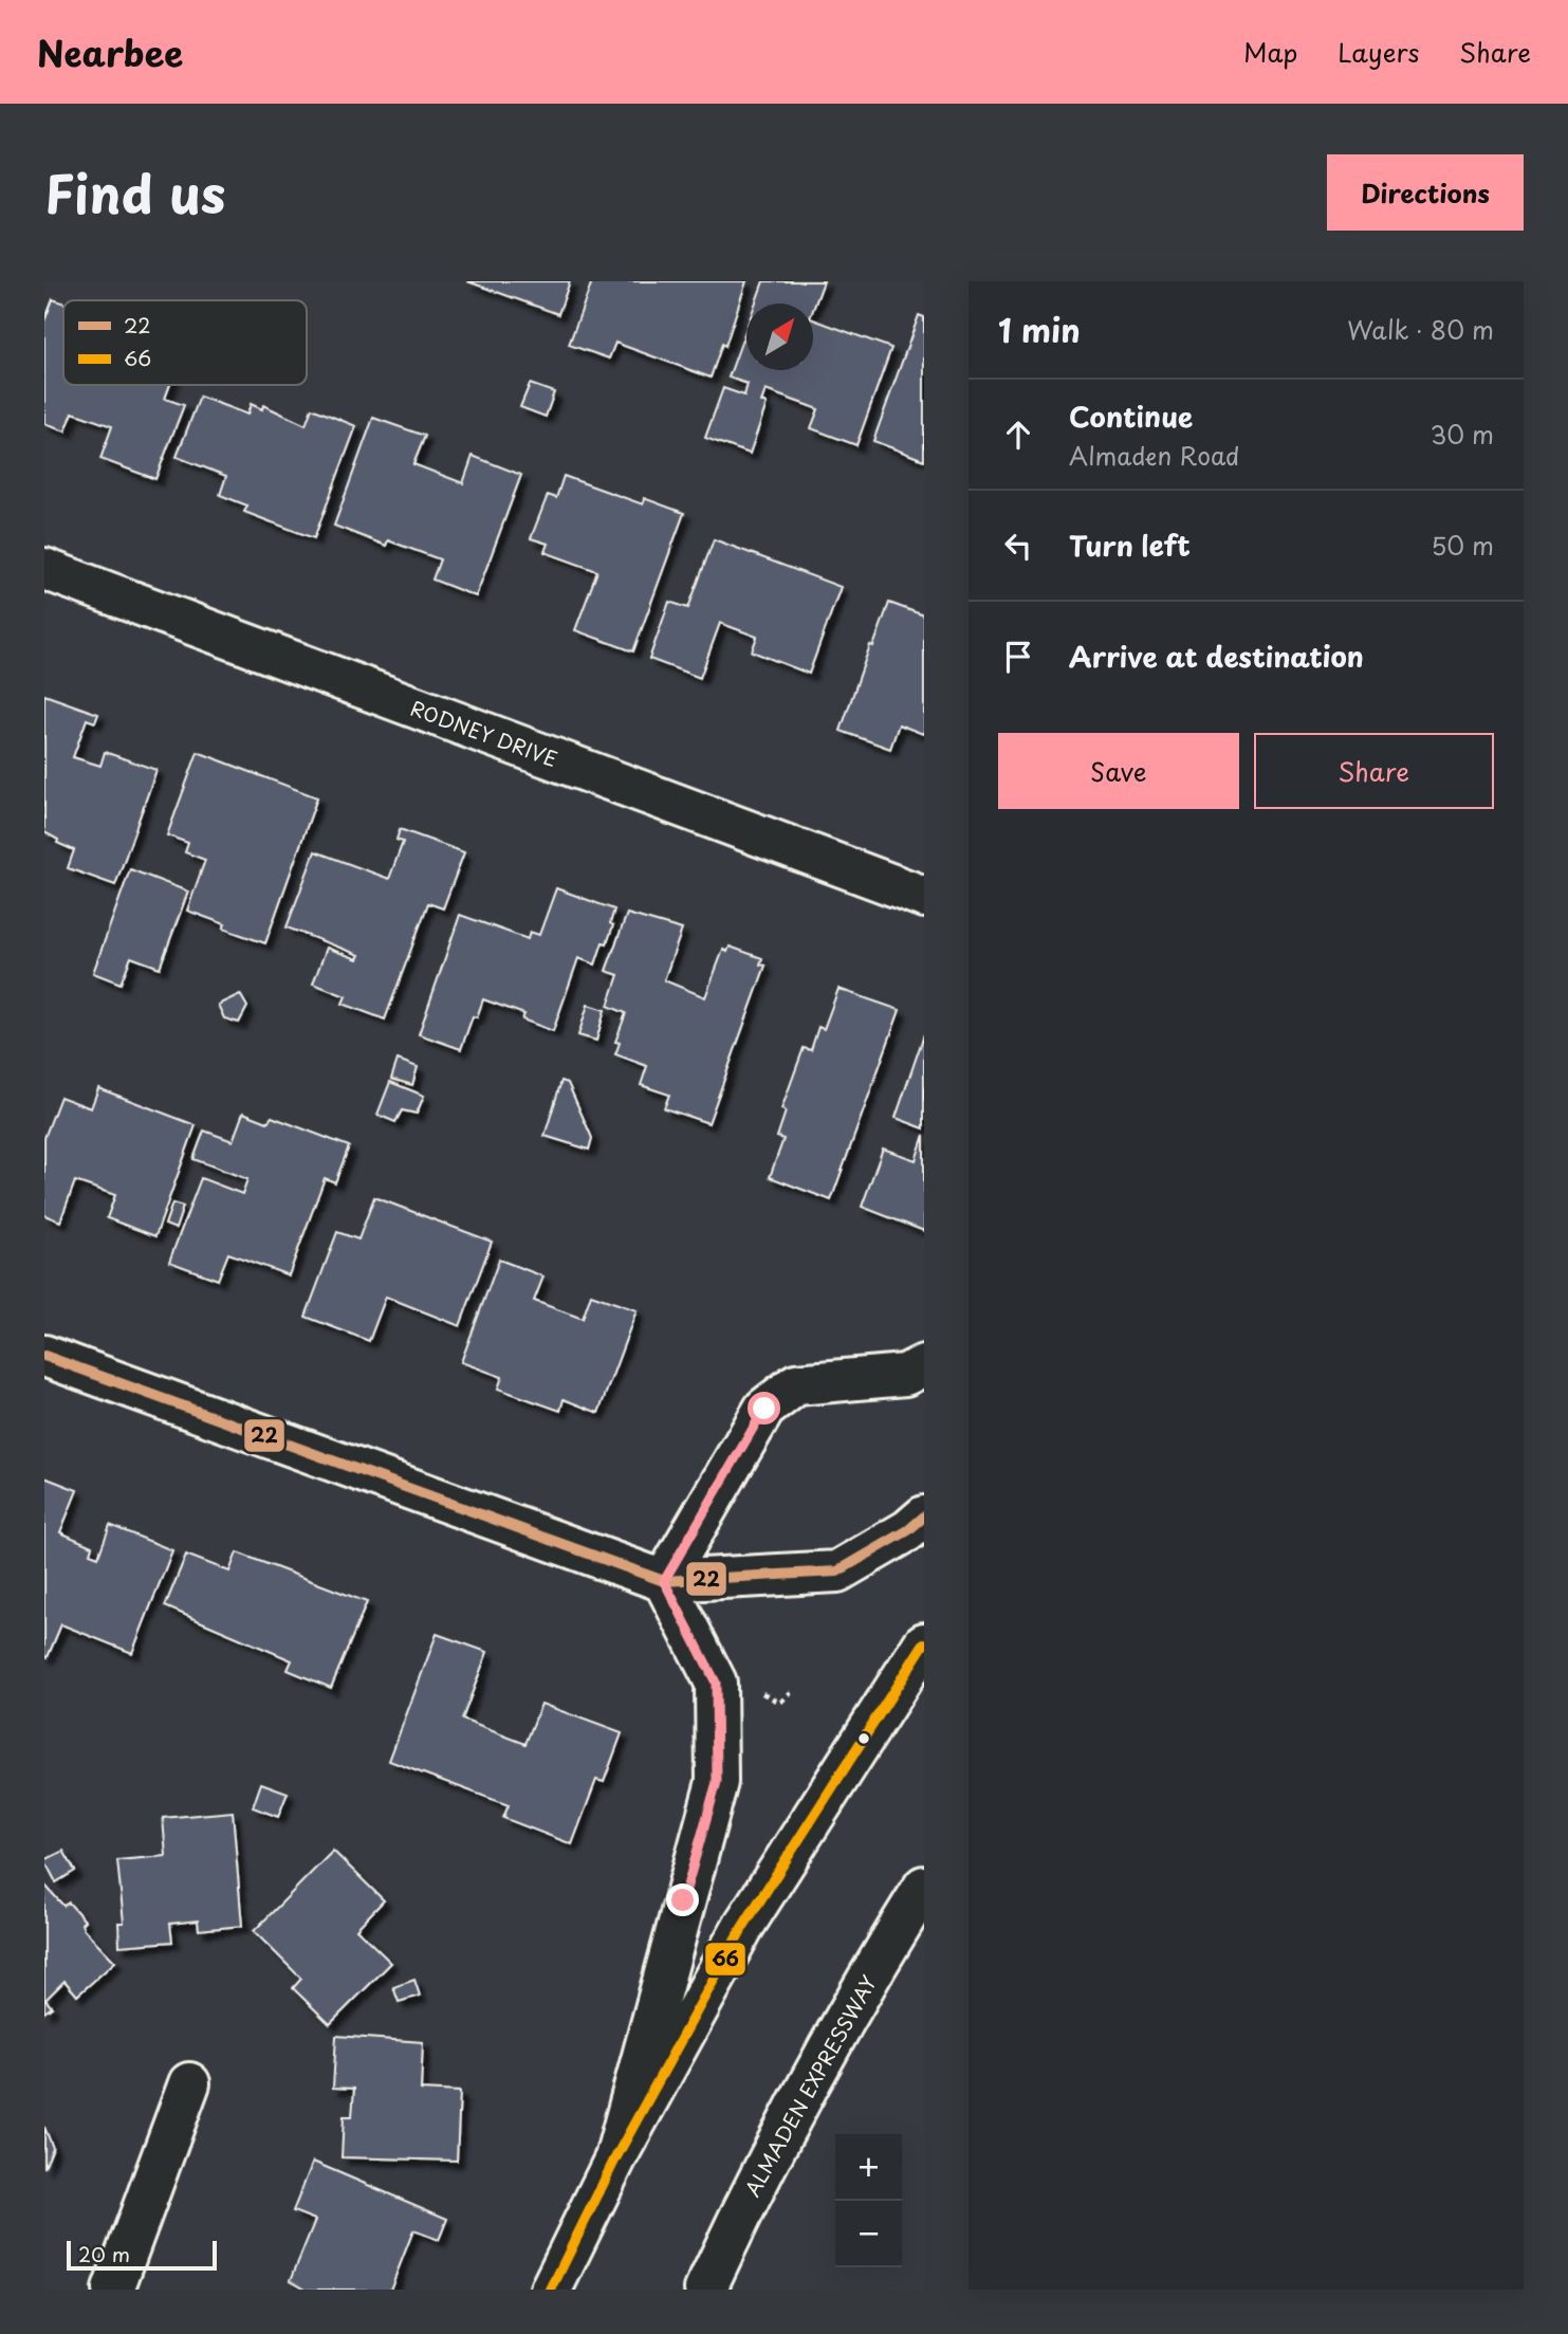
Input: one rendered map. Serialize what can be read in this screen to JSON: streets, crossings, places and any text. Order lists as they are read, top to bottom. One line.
{"streets":{"street":["RODNEY DRIVE","ALMADEN EXPRESSWAY"]},"lines":["transit line 22","transit line 66"],"legend":["22","66"],"scale_bar":"20 m","north":"top right","page":{"header":"Nearbee","nav":["Map","Layers","Share"],"title":"Find us","buttons":["Directions",["Save","Share"]],"heading":["1 min","Walk · 80 m"],"list":[["Continue","Almaden Road","30 m"],["Turn left","50 m"],"Arrive at destination"],"map_buttons":["+","−"],"scale":"20 m"}}
